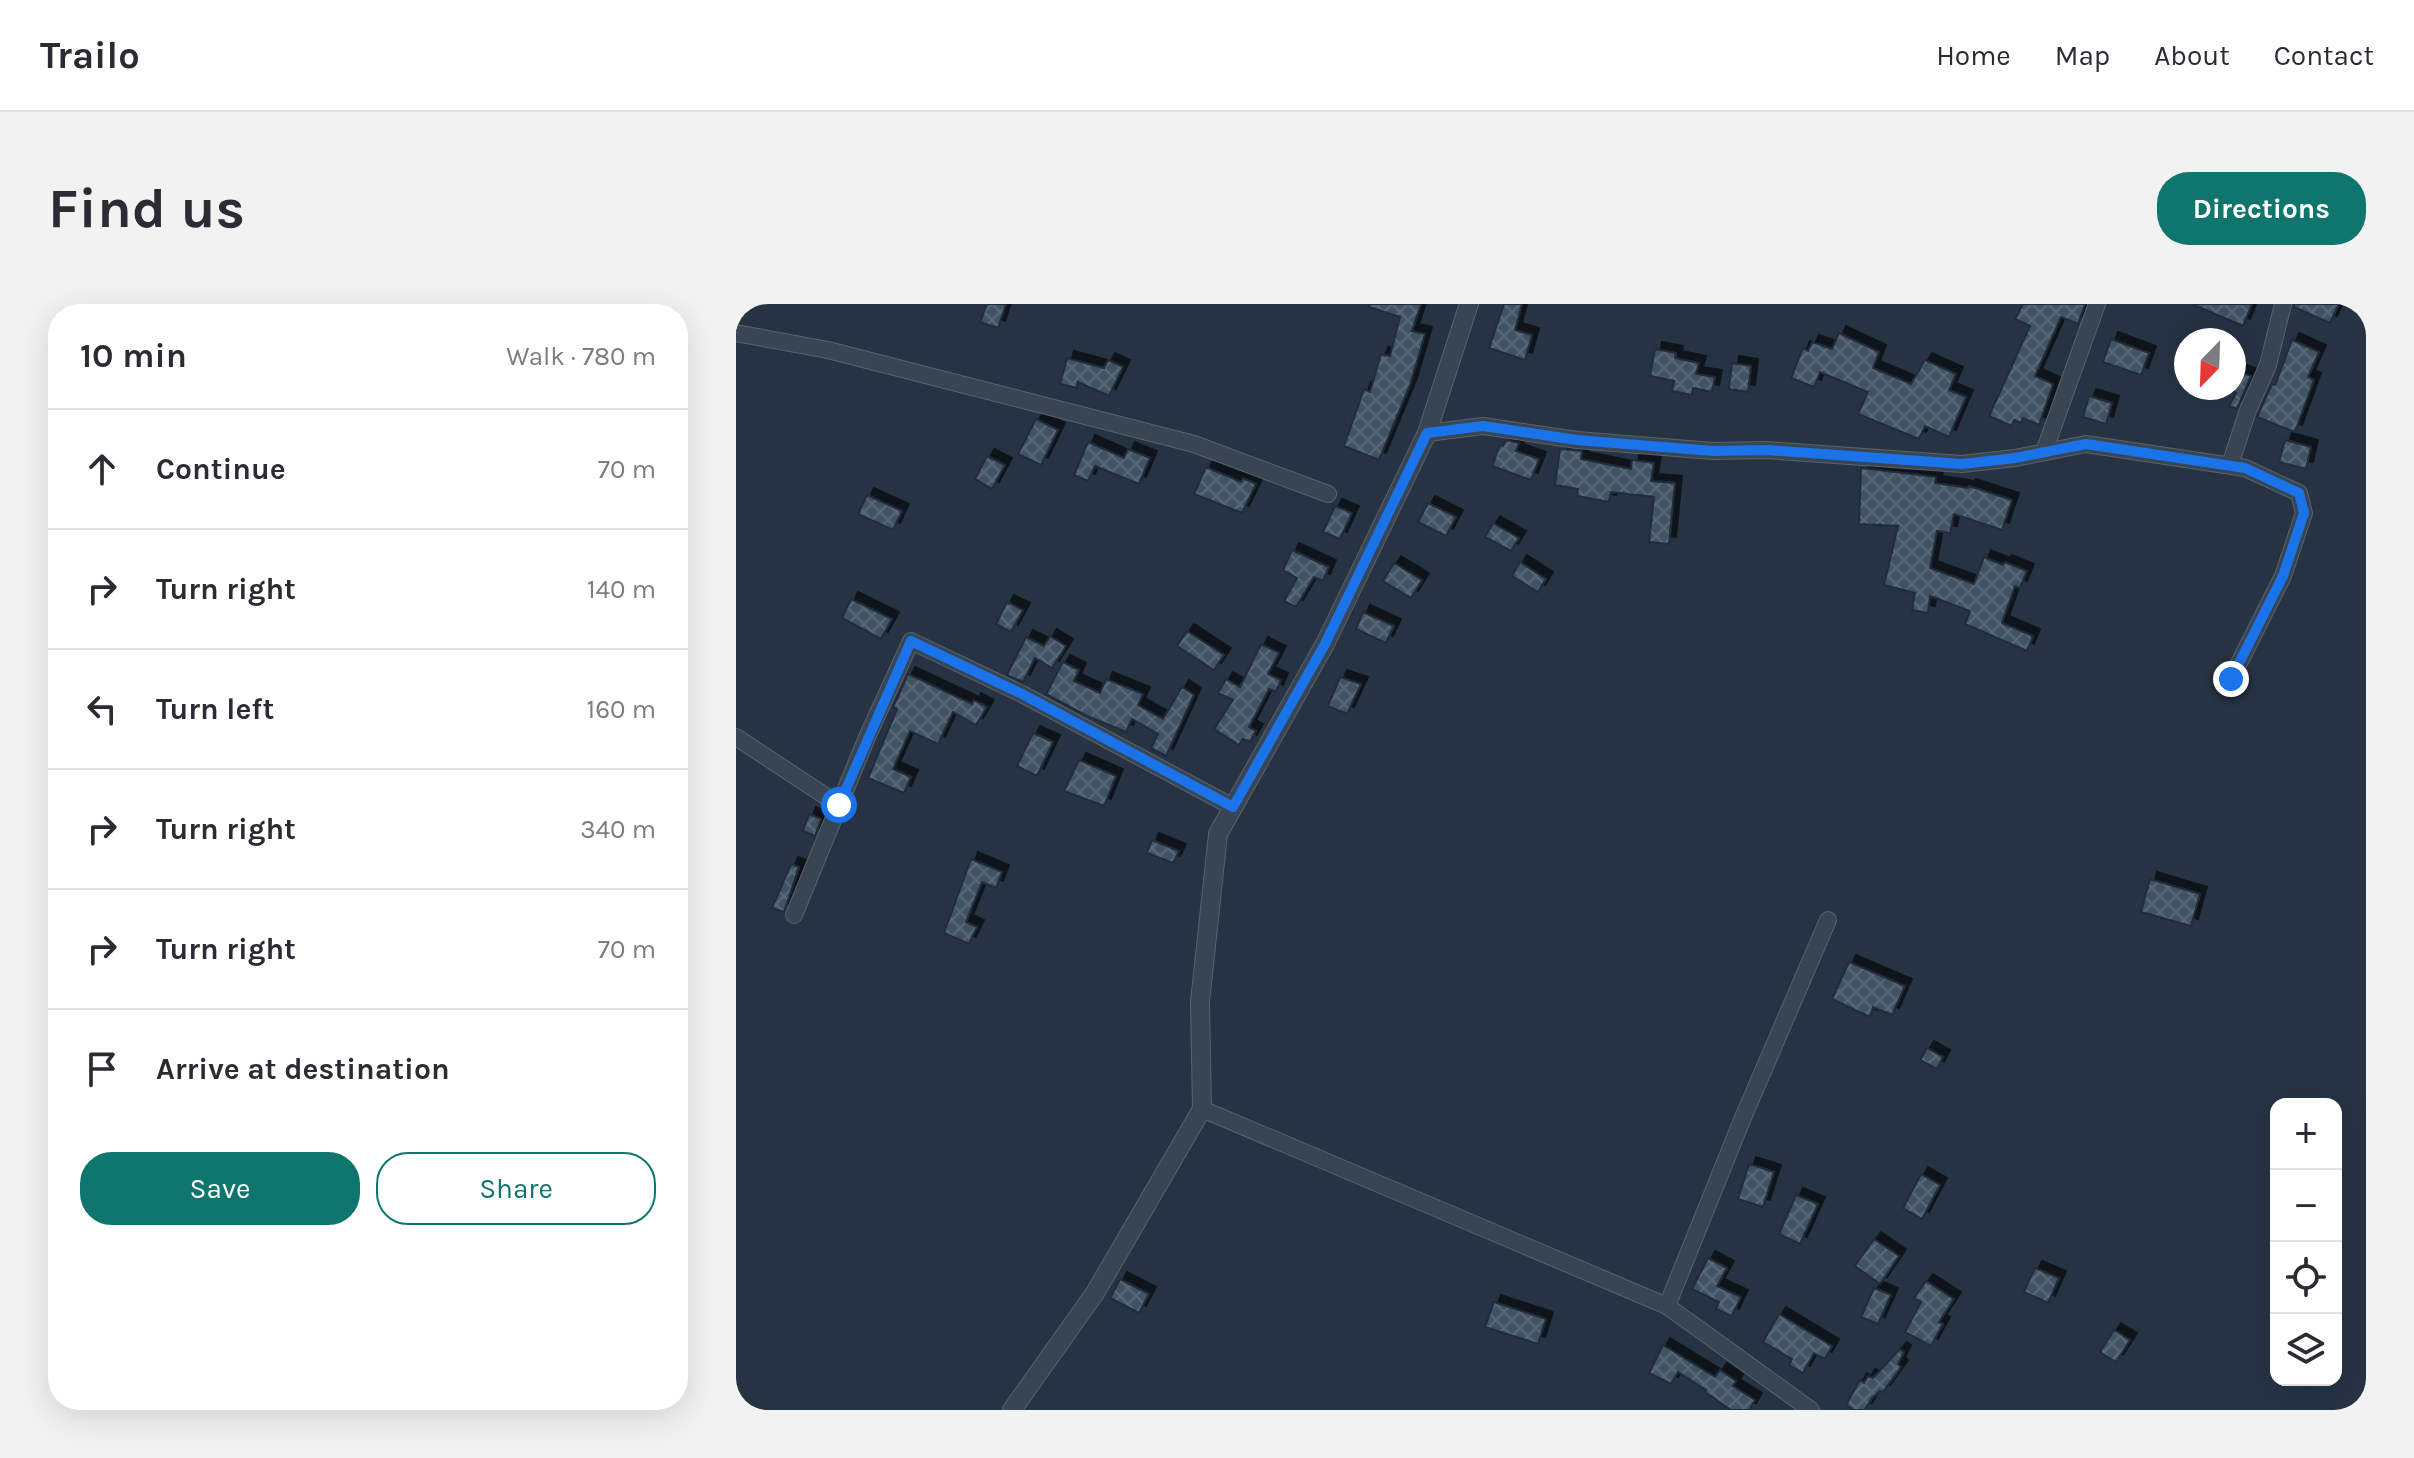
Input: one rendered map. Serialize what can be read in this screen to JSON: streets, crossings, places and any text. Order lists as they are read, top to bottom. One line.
{"north":"bottom left","page":{"header":"Trailo","nav":["Home","Map","About","Contact"],"buttons":["Directions",["Save","Share"]],"title":"Find us","heading":["10 min","Walk · 780 m"],"list":[["Continue","70 m"],["Turn right","140 m"],["Turn left","160 m"],["Turn right","340 m"],["Turn right","70 m"],"Arrive at destination"],"map_buttons":["+","−"]}}
